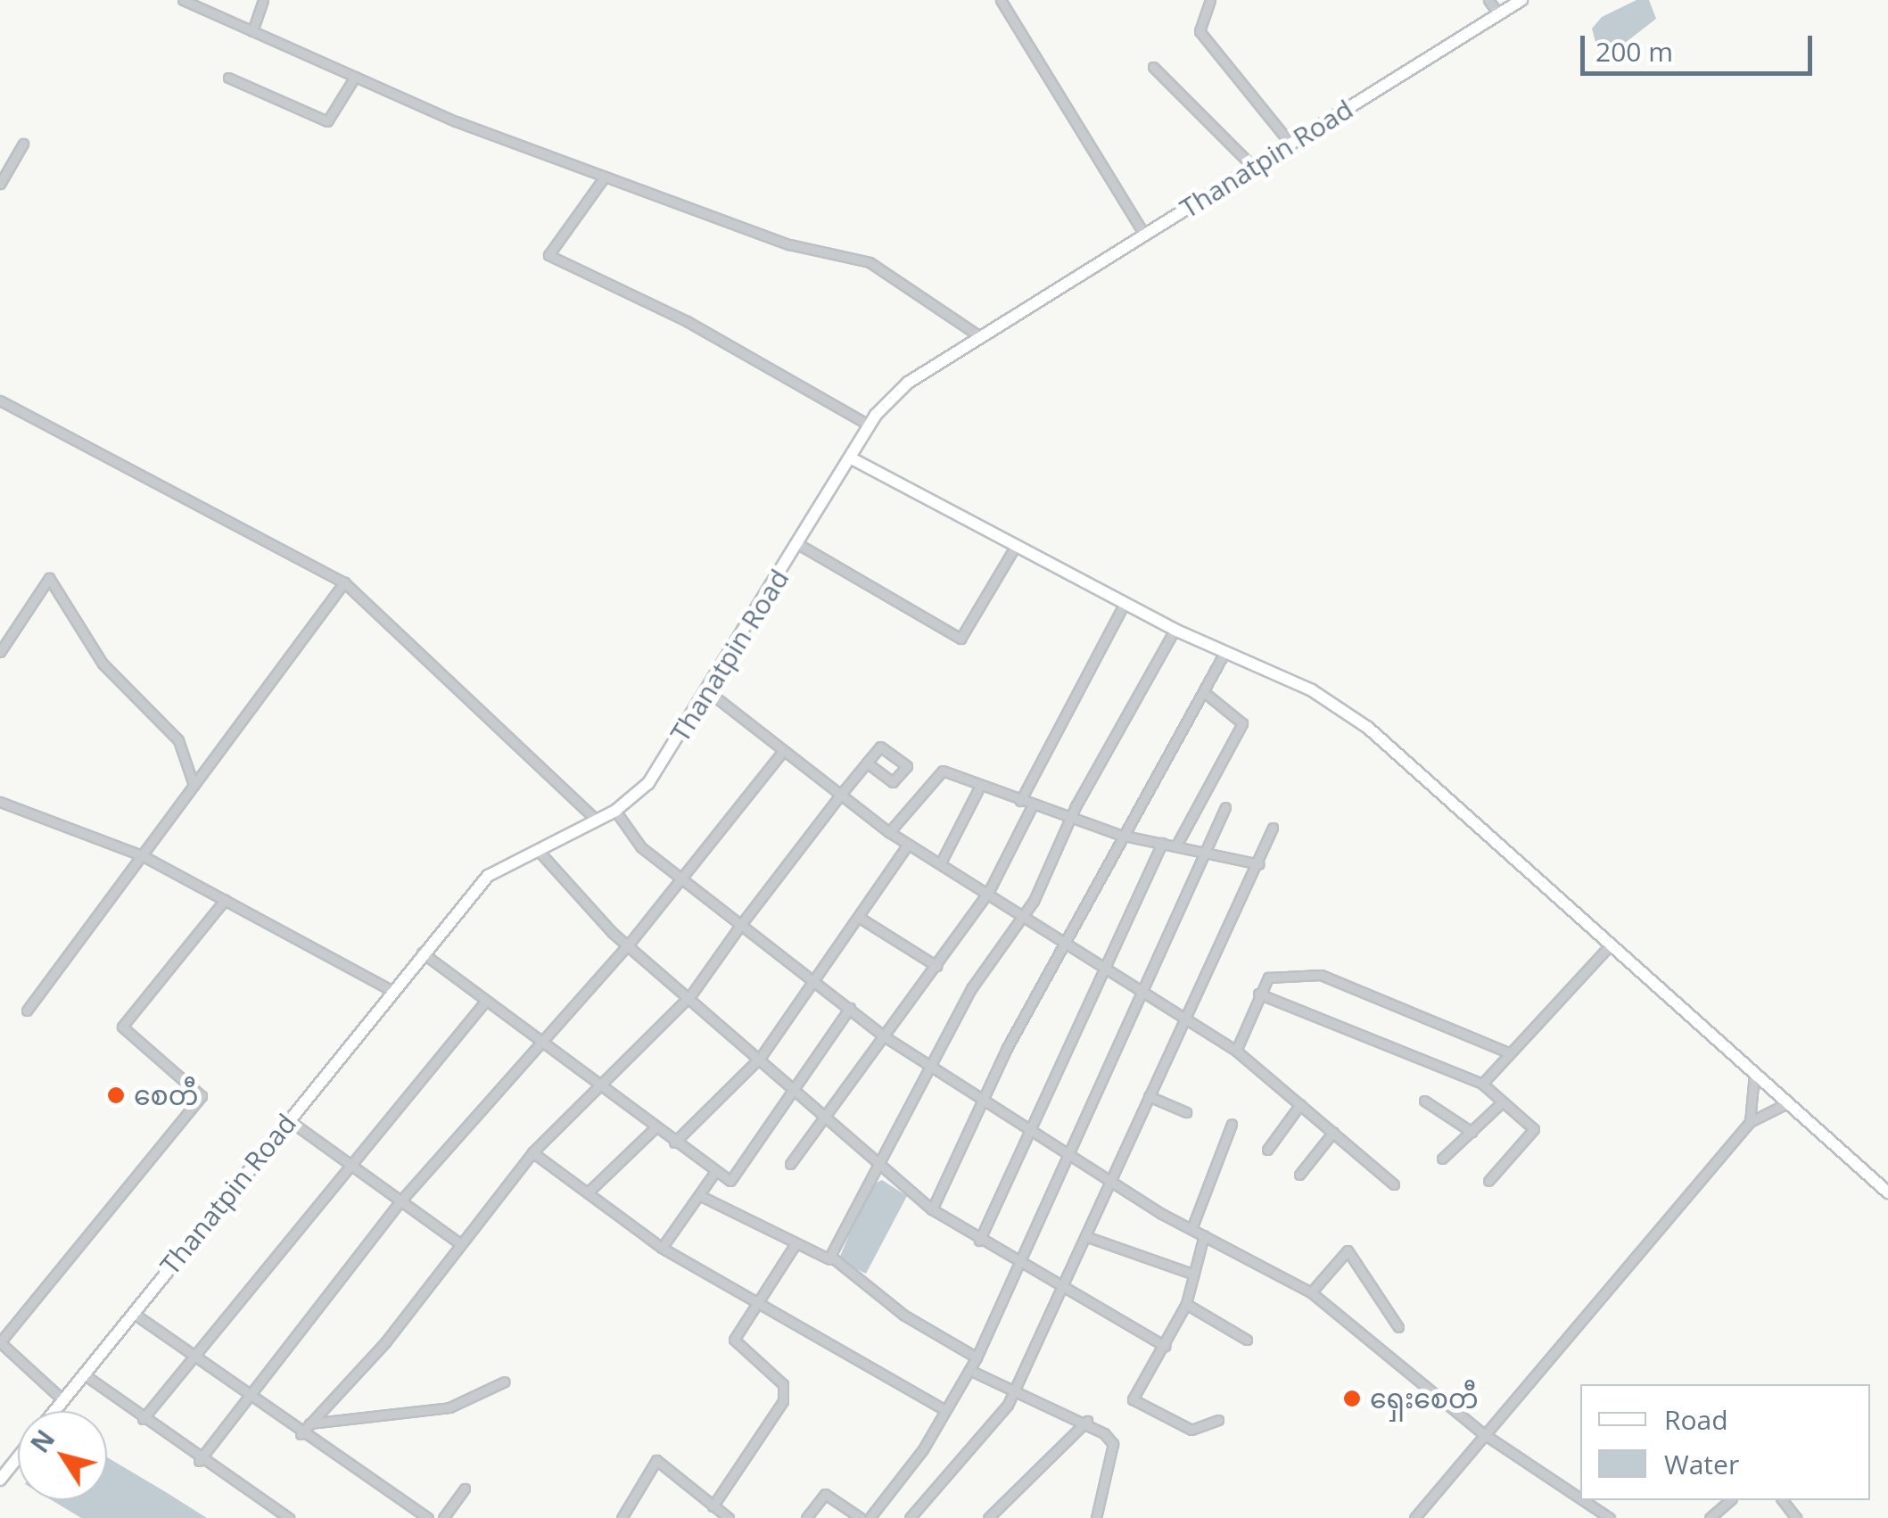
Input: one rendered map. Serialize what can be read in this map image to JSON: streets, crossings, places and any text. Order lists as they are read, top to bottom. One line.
{"streets":{"main road":["Thanatpin Road"]},"places":["စေတီ","ရှေးစေတီ"],"legend":["Road","Water"],"scale_bar":"200 m","north":"top left"}
